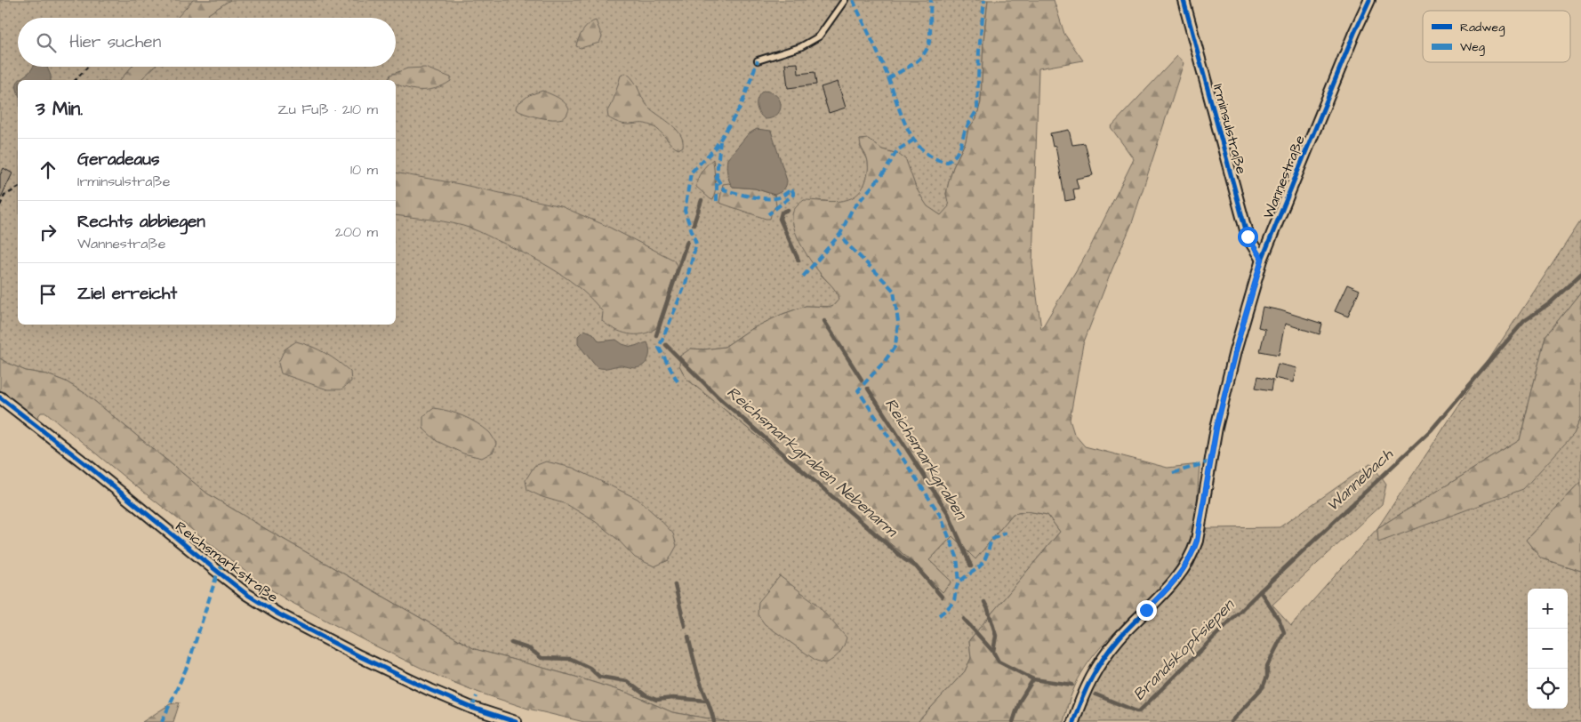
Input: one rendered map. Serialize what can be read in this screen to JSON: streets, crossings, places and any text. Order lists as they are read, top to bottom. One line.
{"streets":{"street":["Irminsulstraße","Wannestraße","Reichsmarkstraße"]},"crossings":[["Irminsulstraße","Wannestraße"]],"water":["Reichsmarkgraben","Reichsmarkgraben Nebenarm","Wannebach","Brandskopfsiepen"],"legend":["Radweg","Weg"],"page":{"search":"Hier suchen","heading":["3 Min.","Zu Fuß · 210 m"],"list":[["Geradeaus","Irminsulstraße","10 m"],["Rechts abbiegen","Wannestraße","200 m"],"Ziel erreicht"],"map_buttons":["+","−"]}}
